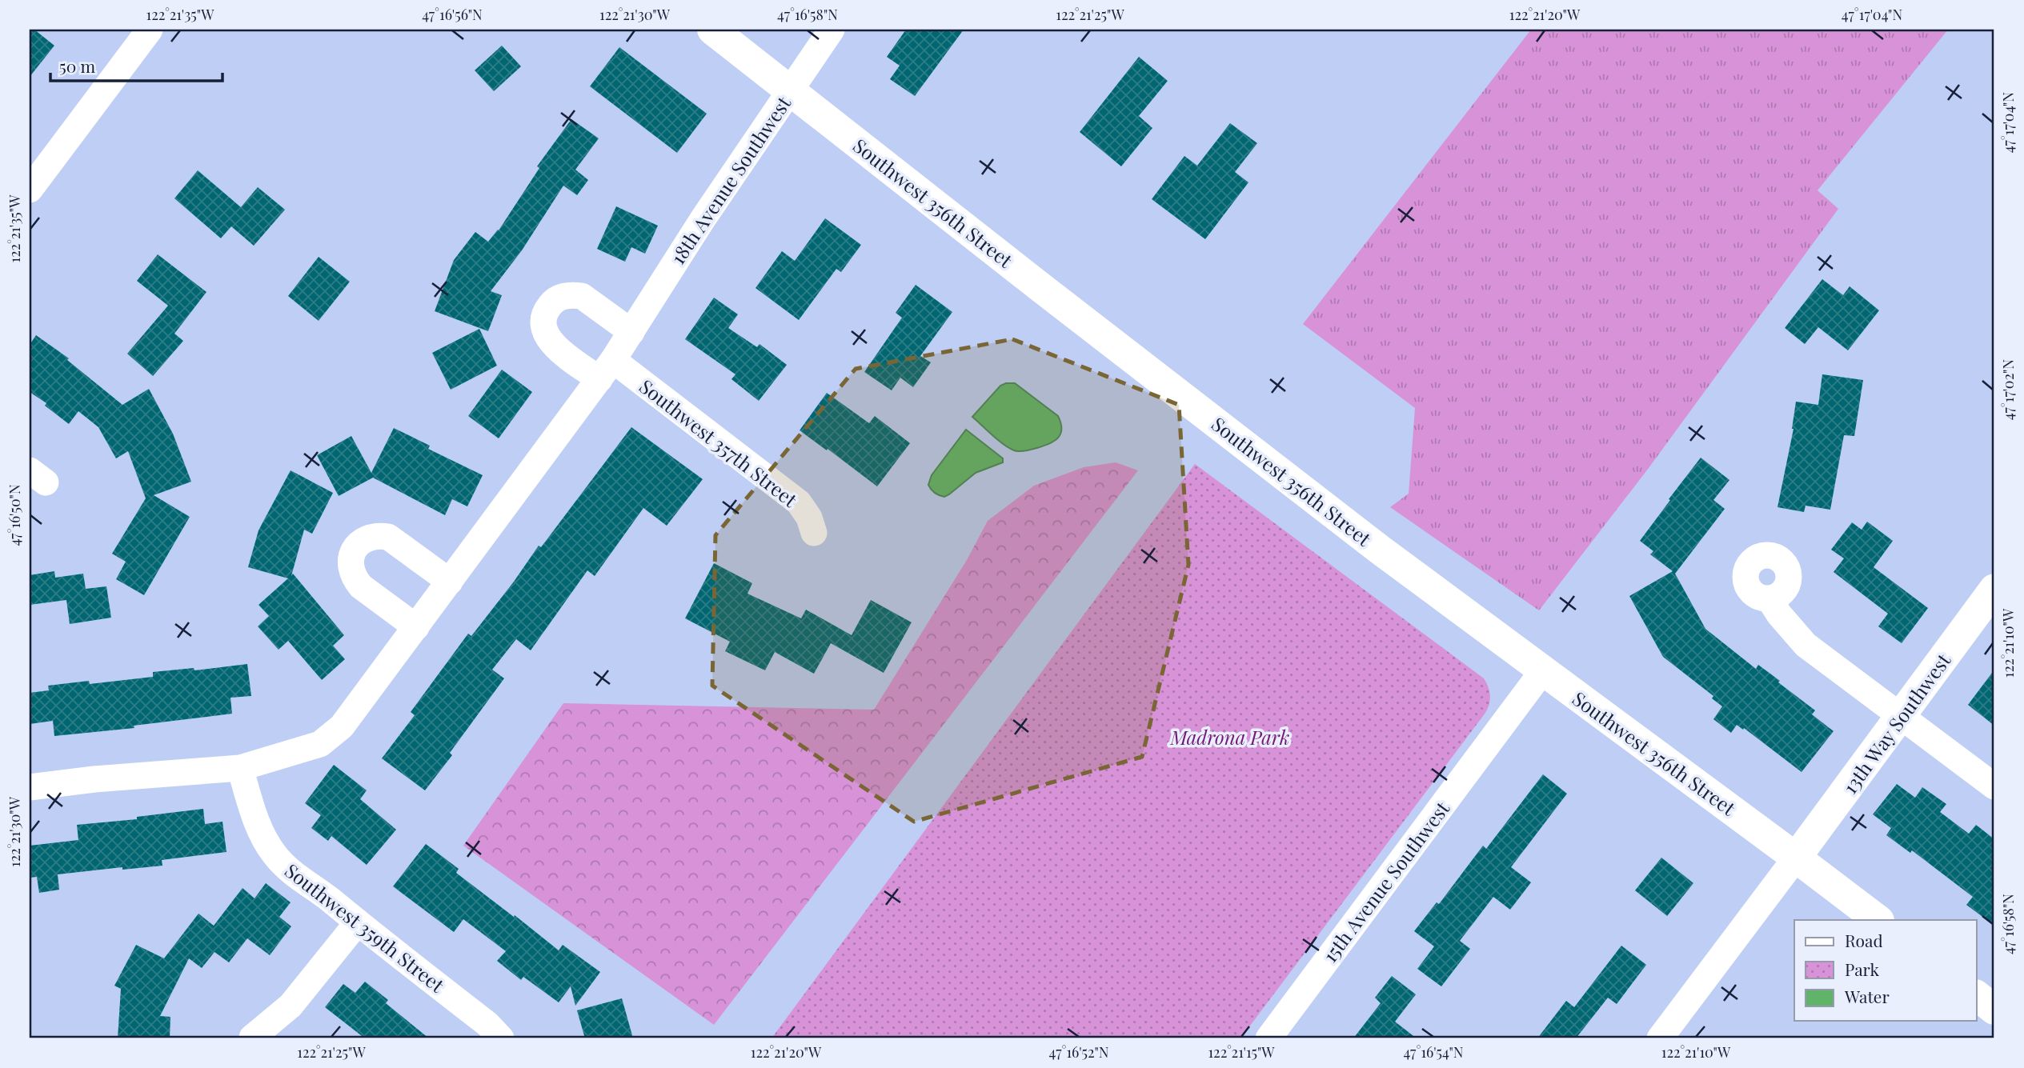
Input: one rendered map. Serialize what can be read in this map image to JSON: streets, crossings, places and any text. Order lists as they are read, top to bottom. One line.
{"streets":{"main road":["Southwest 356th Street","13th Way Southwest"],"street":["18th Avenue Southwest","Southwest 357th Street","15th Avenue Southwest","Southwest 359th Street"]},"crossings":[["18th Avenue Southwest","Southwest 356th Street"],["18th Avenue Southwest","Southwest 357th Street"],["18th Avenue Southwest","Southwest 359th Street"],["Southwest 356th Street","13th Way Southwest"],["Southwest 356th Street","15th Avenue Southwest"]],"parks":["Madrona Park"],"legend":["Road","Park","Water"],"scale_bar":"50 m","coordinates":["122°21'35\"W","47°16'56\"N","122°21'30\"W","47°16'58\"N","122°21'25\"W","122°21'20\"W","47°17'04\"N","47°17'02\"N","47°16'50\"N","122°21'10\"W","47°16'52\"N","122°21'15\"W","47°16'54\"N"]}
